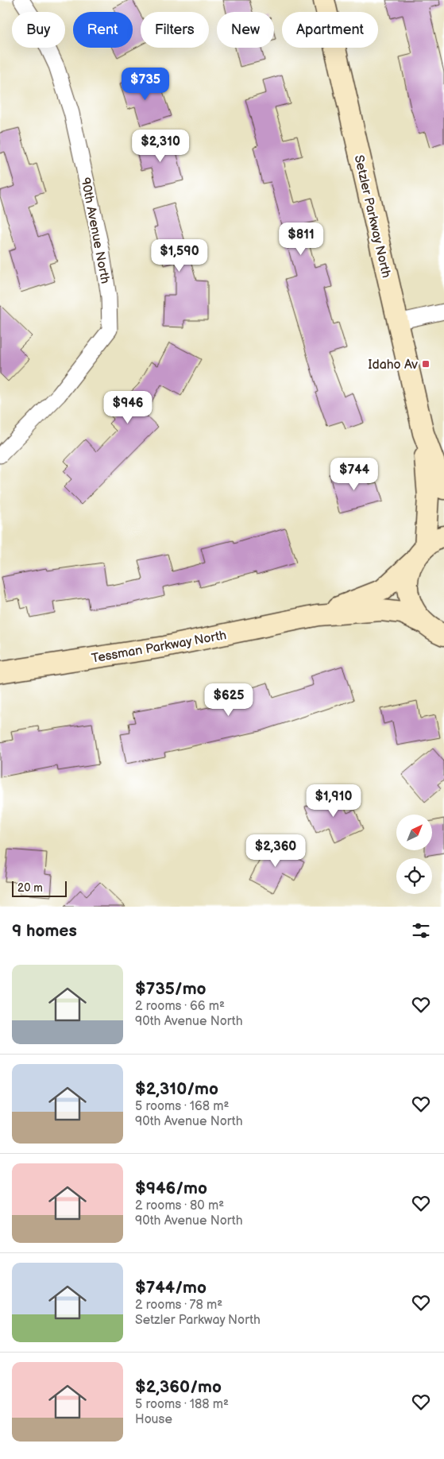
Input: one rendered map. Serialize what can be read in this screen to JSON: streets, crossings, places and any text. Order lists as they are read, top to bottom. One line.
{"streets":{"street":["Setzler Parkway North","90th Avenue North","Tessman Parkway North"]},"crossings":[["Setzler Parkway North","Tessman Parkway North"]],"places":{"transit":["Idaho Av"]},"scale_bar":"20 m","north":"top right","page":{"chip":["Buy","Rent","Filters","New","Apartment"],"price":["$735","$2,310","$811","$1,590","$946","$744","$625","$1,910","$2,360"],"scale":"20 m","heading":"9 homes","list":[{"name":"$735/mo","note":"2 rooms · 66 m² · 90th Avenue North"},{"name":"$2,310/mo","note":"5 rooms · 168 m² · 90th Avenue North"},{"name":"$946/mo","note":"2 rooms · 80 m² · 90th Avenue North"},{"name":"$744/mo","note":"2 rooms · 78 m² · Setzler Parkway North"},{"name":"$2,360/mo","note":"5 rooms · 188 m² · House"}]}}
